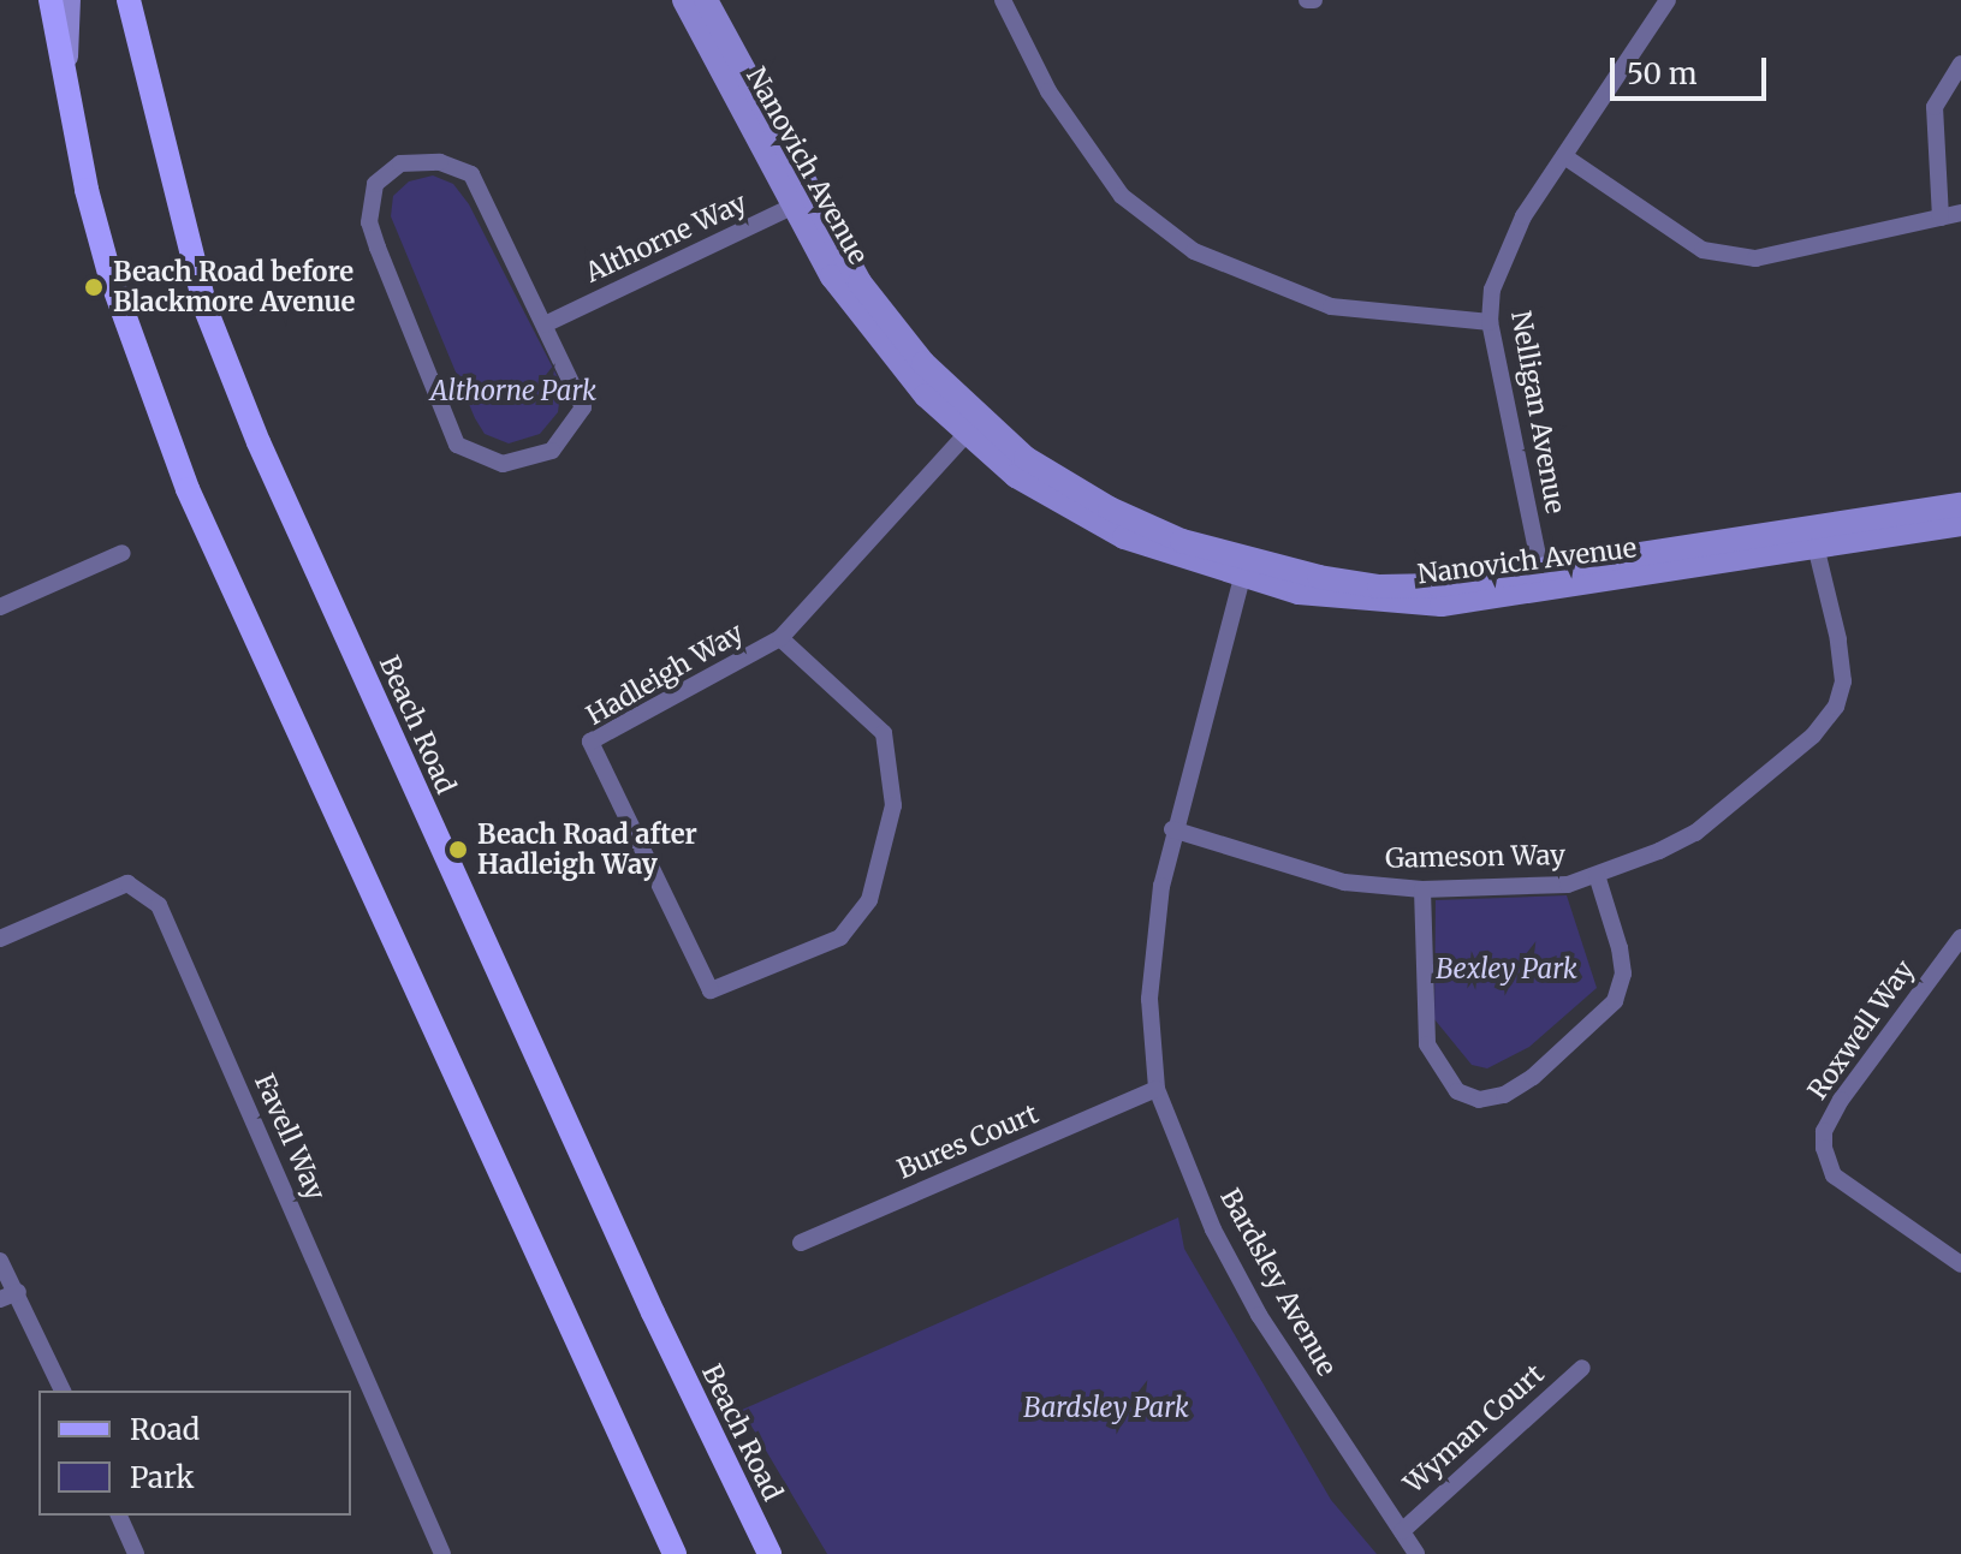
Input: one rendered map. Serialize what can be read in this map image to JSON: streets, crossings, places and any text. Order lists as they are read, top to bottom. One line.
{"streets":{"main road":["Beach Road"],"street":["Nanovich Avenue","Althorne Way","Nelligan Avenue","Hadleigh Way","Gameson Way","Roxwell Way","Favell Way","Bures Court","Bardsley Avenue","Wyman Court"]},"crossings":[["Nanovich Avenue","Althorne Way"],["Nanovich Avenue","Nelligan Avenue"],["Nanovich Avenue","Hadleigh Way"],["Nanovich Avenue","Gameson Way"],["Nanovich Avenue","Bardsley Avenue"],["Gameson Way","Bardsley Avenue"],["Bures Court","Bardsley Avenue"],["Bardsley Avenue","Wyman Court"]],"parks":["Althorne Park","Bexley Park","Bardsley Park"],"places":["Beach Road before Blackmore Avenue","Beach Road after Hadleigh Way"],"legend":["Road","Park"],"scale_bar":"50 m"}
